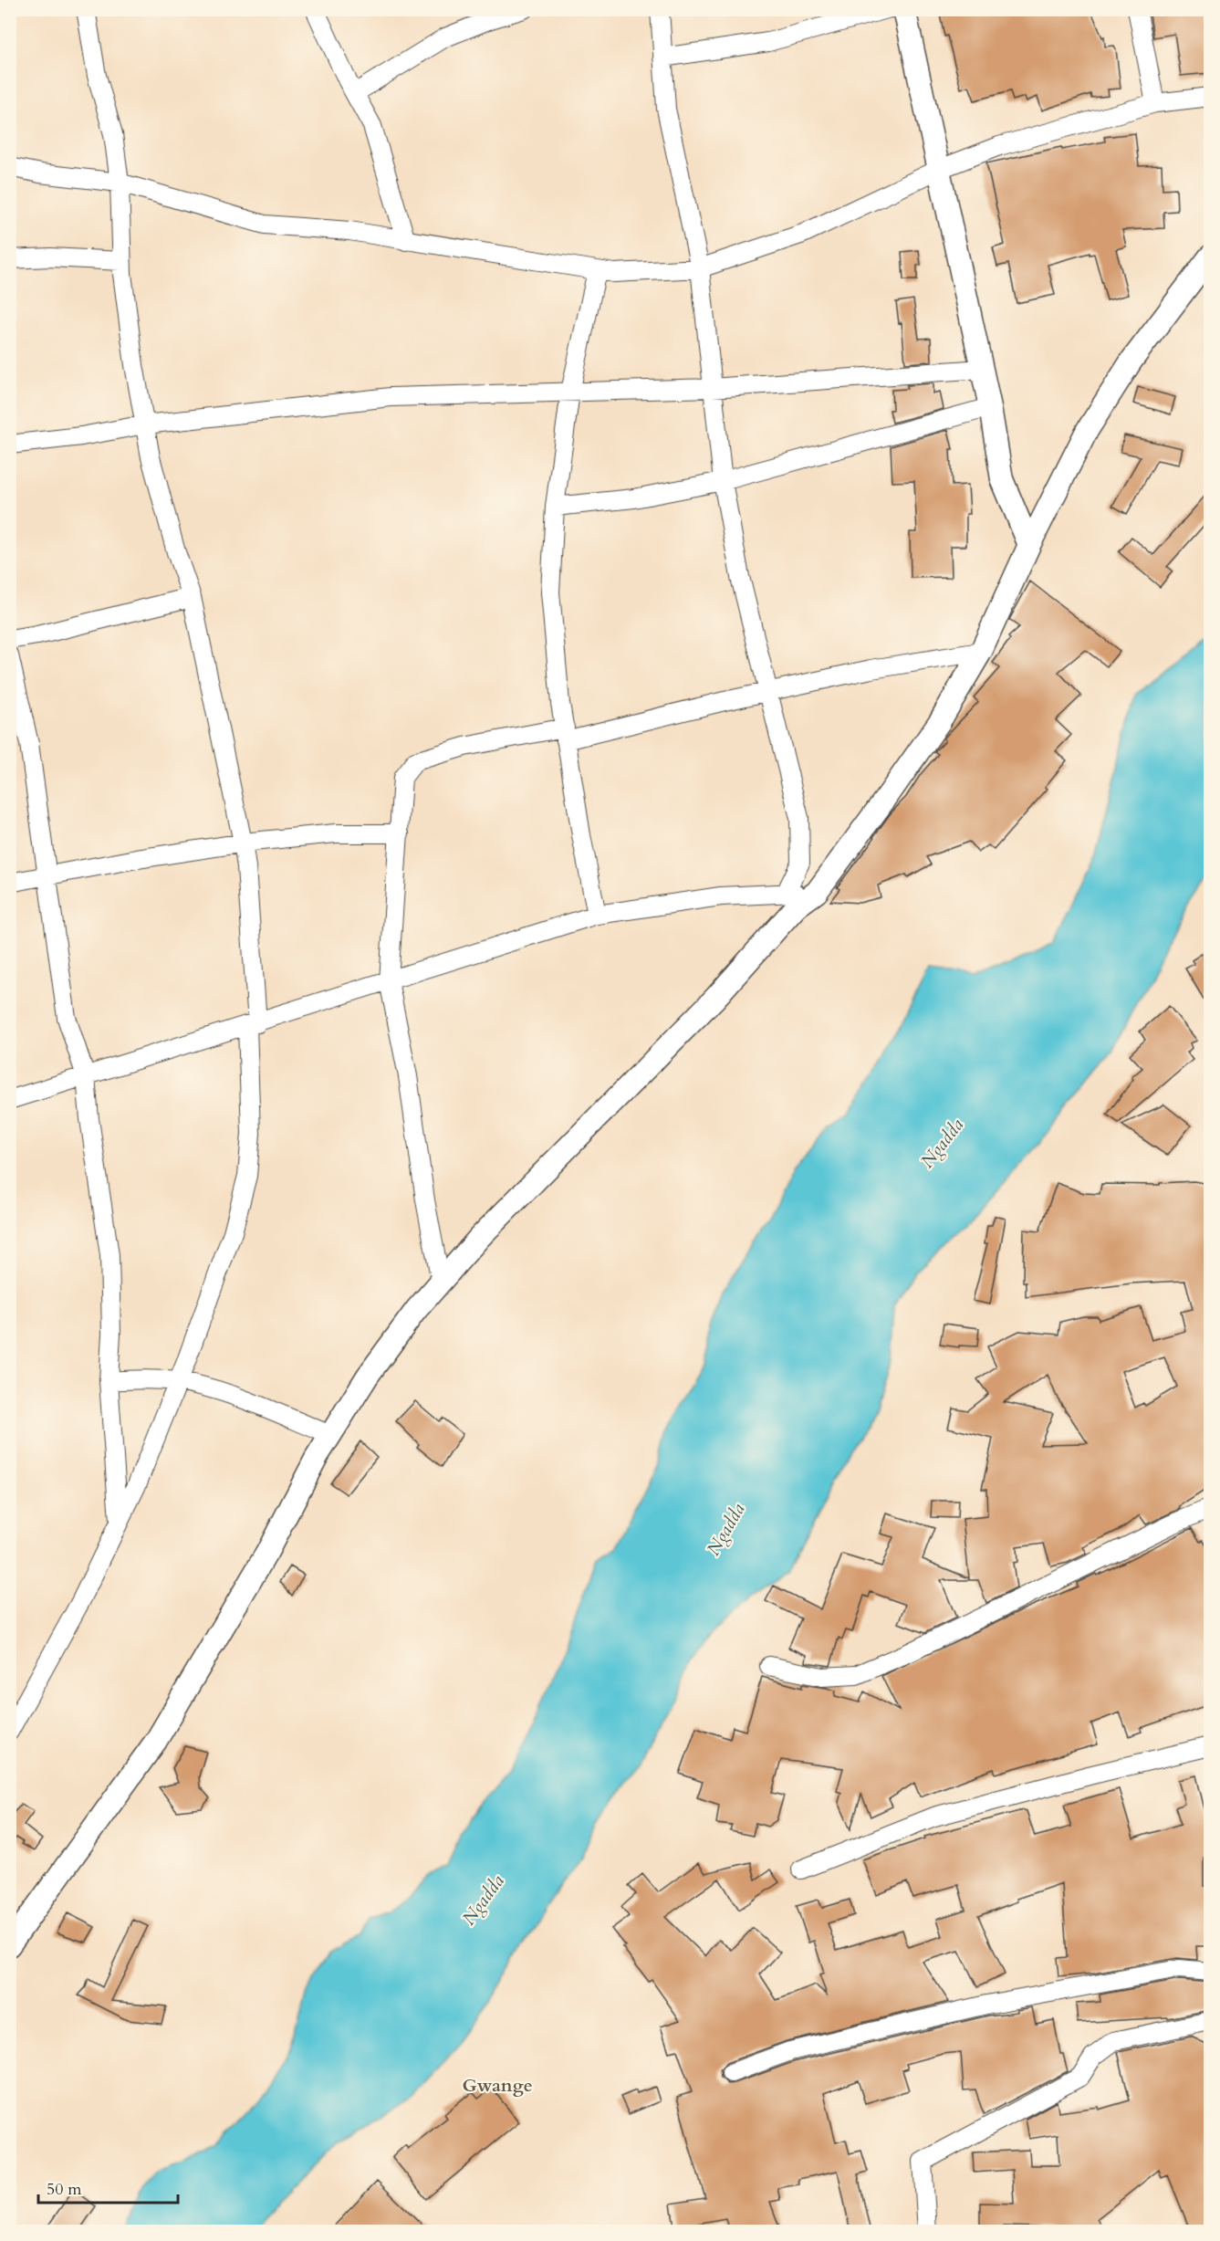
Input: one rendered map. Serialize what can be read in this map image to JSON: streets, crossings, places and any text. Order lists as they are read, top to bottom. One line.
{"districts":["Gwange"],"water":["Ngadda"],"scale_bar":"50 m"}
